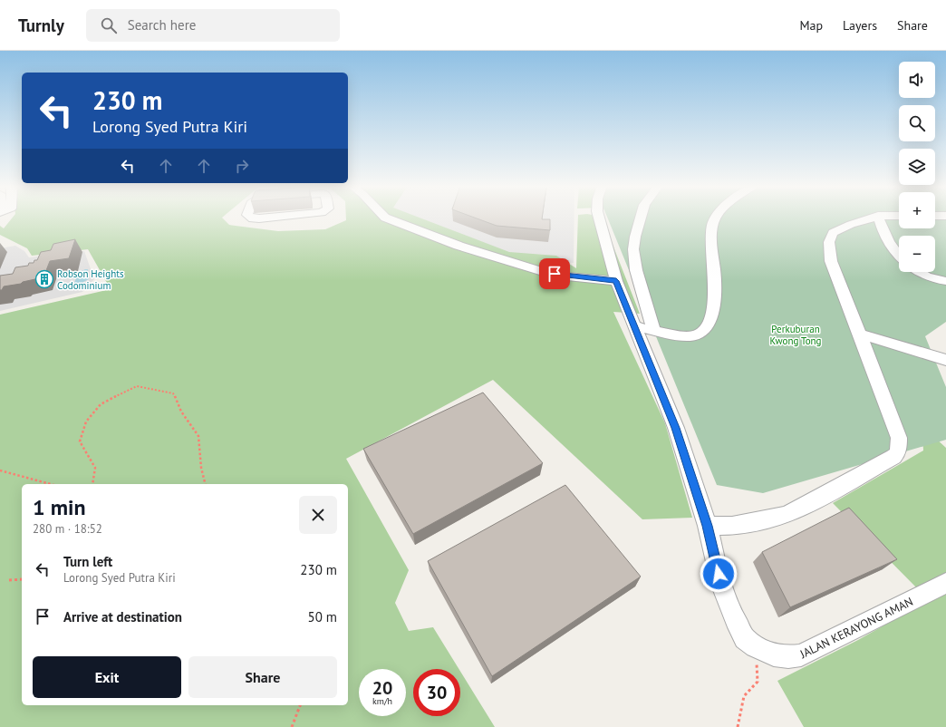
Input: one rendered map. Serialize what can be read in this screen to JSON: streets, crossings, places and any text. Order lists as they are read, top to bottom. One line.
{"streets":{"street":["JALAN KERAYONG AMAN"]},"parks":["Perkuburan Kwong Tong"],"places":{"building":["Robson Heights Codominium"]},"page":{"header":"Turnly","search":"Search here","nav":["Map","Layers","Share"],"map_buttons":["+","−"],"turn":["230 m","Lorong Syed Putra Kiri"],"heading":["1 min","280 m · 18:52"],"list":[{"name":"Turn left","note":"Lorong Syed Putra Kiri","value":"230 m"},{"name":"Arrive at destination","value":"50 m"}],"buttons":["Exit","Share"],"speed":"20 km/h","limit":"30"}}
